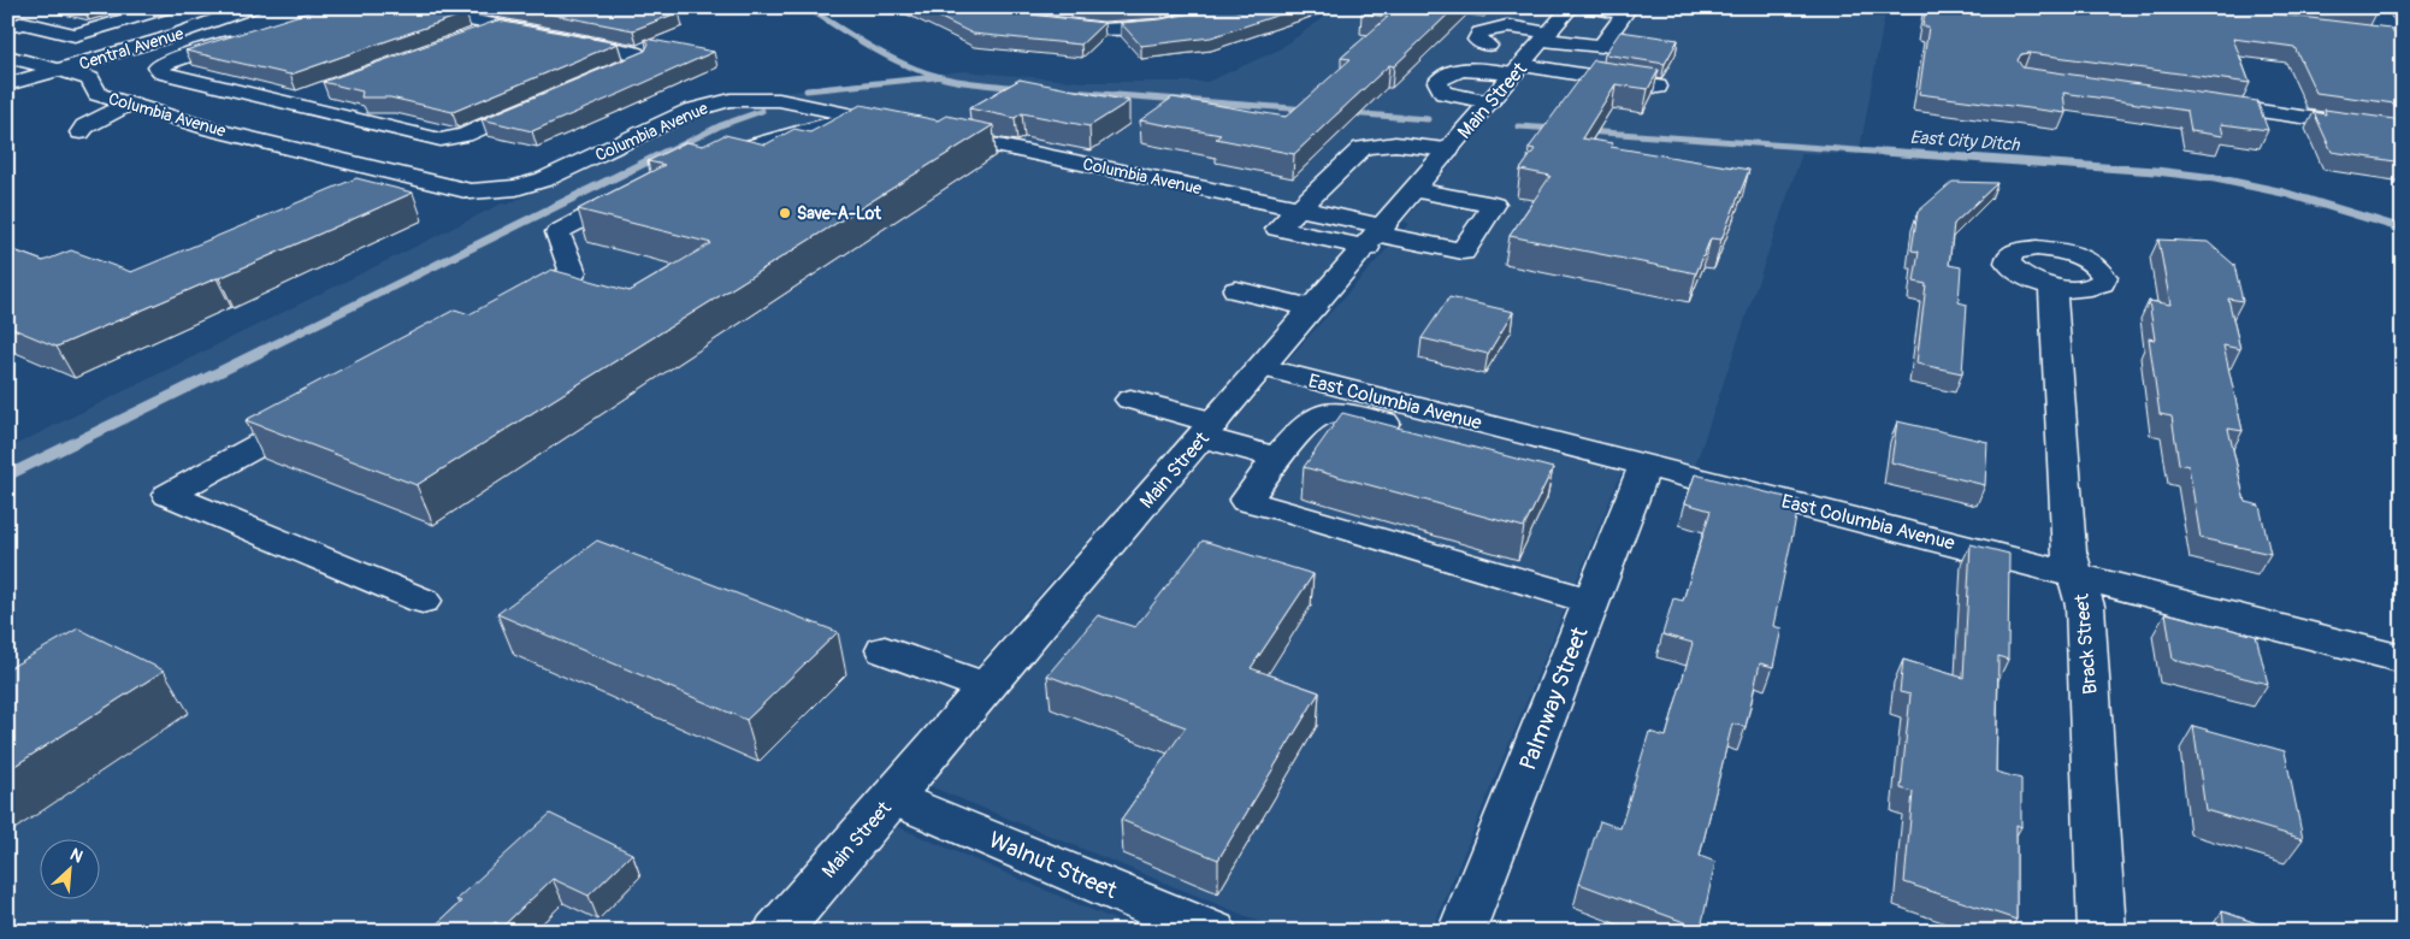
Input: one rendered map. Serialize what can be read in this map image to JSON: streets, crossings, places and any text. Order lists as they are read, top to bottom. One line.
{"streets":{"street":["Central Avenue","Main Street","Columbia Avenue","East Columbia Avenue","Brack Street","Palmway Street","Walnut Street"]},"crossings":[["Central Avenue","Columbia Avenue"],["Main Street","East Columbia Avenue"],["Main Street","Walnut Street"],["East Columbia Avenue","Brack Street"],["East Columbia Avenue","Palmway Street"]],"water":["East City Ditch"],"places":["Save-A-Lot"],"north":"top right"}
